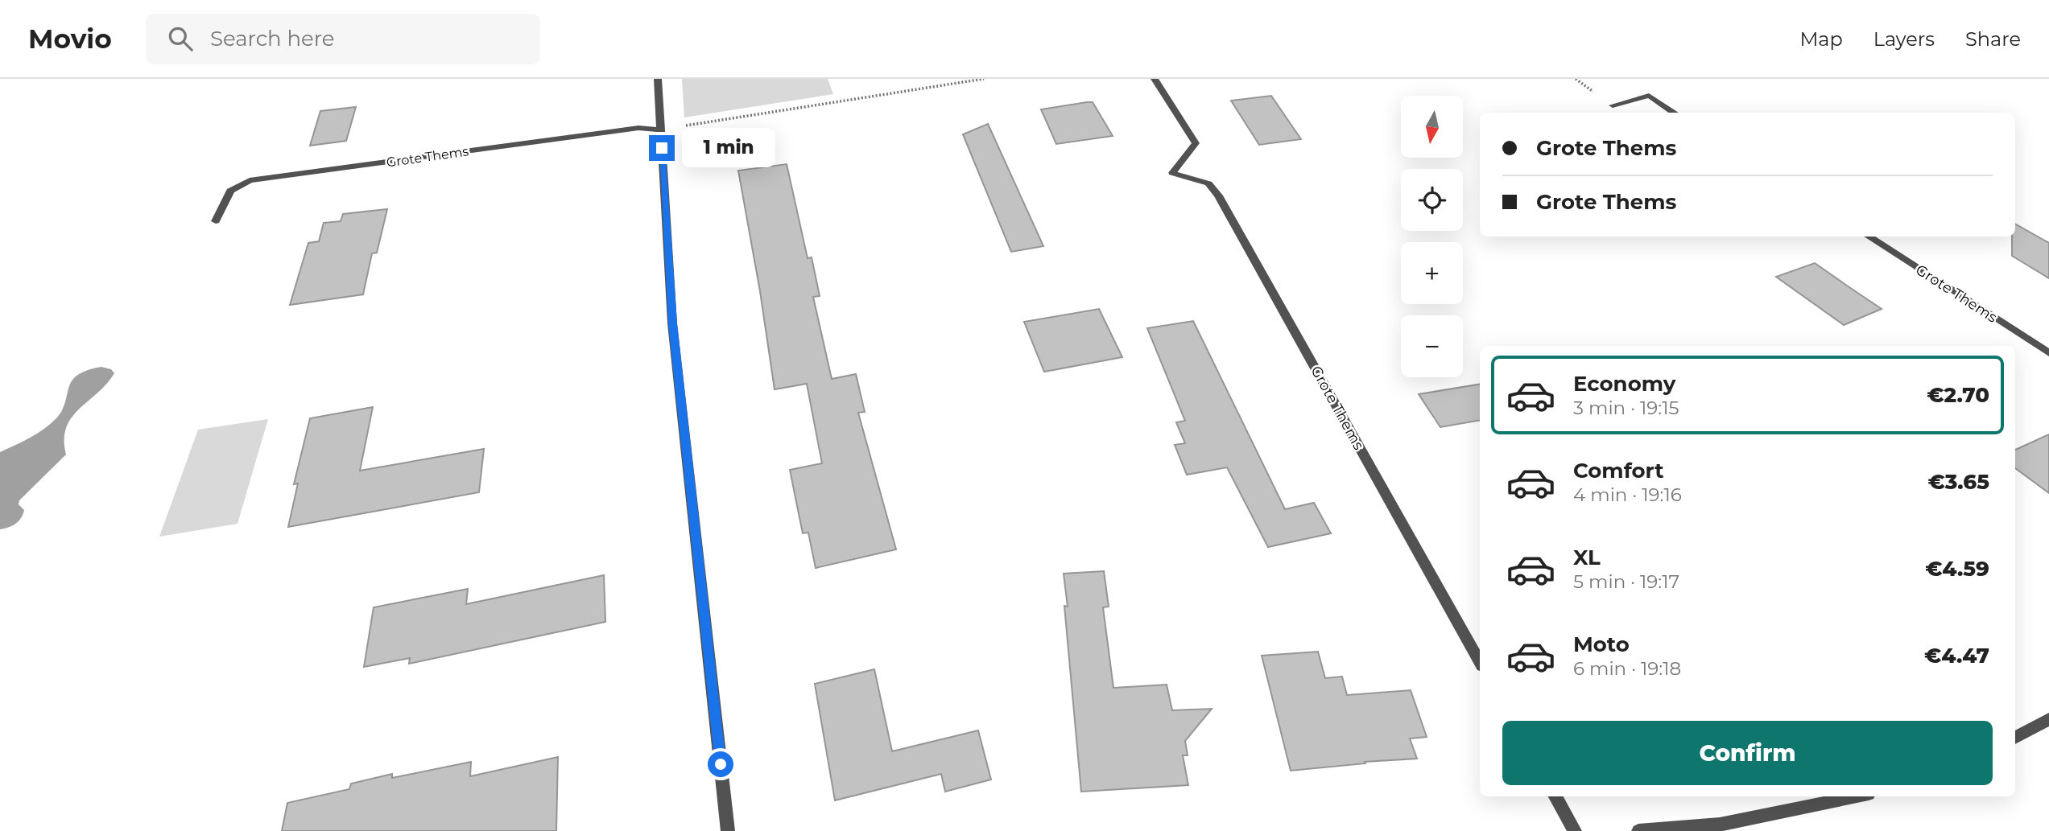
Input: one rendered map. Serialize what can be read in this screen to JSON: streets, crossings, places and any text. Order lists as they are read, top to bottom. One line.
{"streets":{"street":["Grote Thems"]},"north":"bottom","page":{"header":"Movio","search":"Search here","nav":["Map","Layers","Share"],"map_buttons":["+","−"],"banner":["Grote Thems","Grote Thems"],"bubble":"1 min","list":[{"name":"Economy","note":"3 min · 19:15","value":"€2.70"},{"name":"Comfort","note":"4 min · 19:16","value":"€3.65"},{"name":"XL","note":"5 min · 19:17","value":"€4.59"},{"name":"Moto","note":"6 min · 19:18","value":"€4.47"}],"buttons":"Confirm"}}
